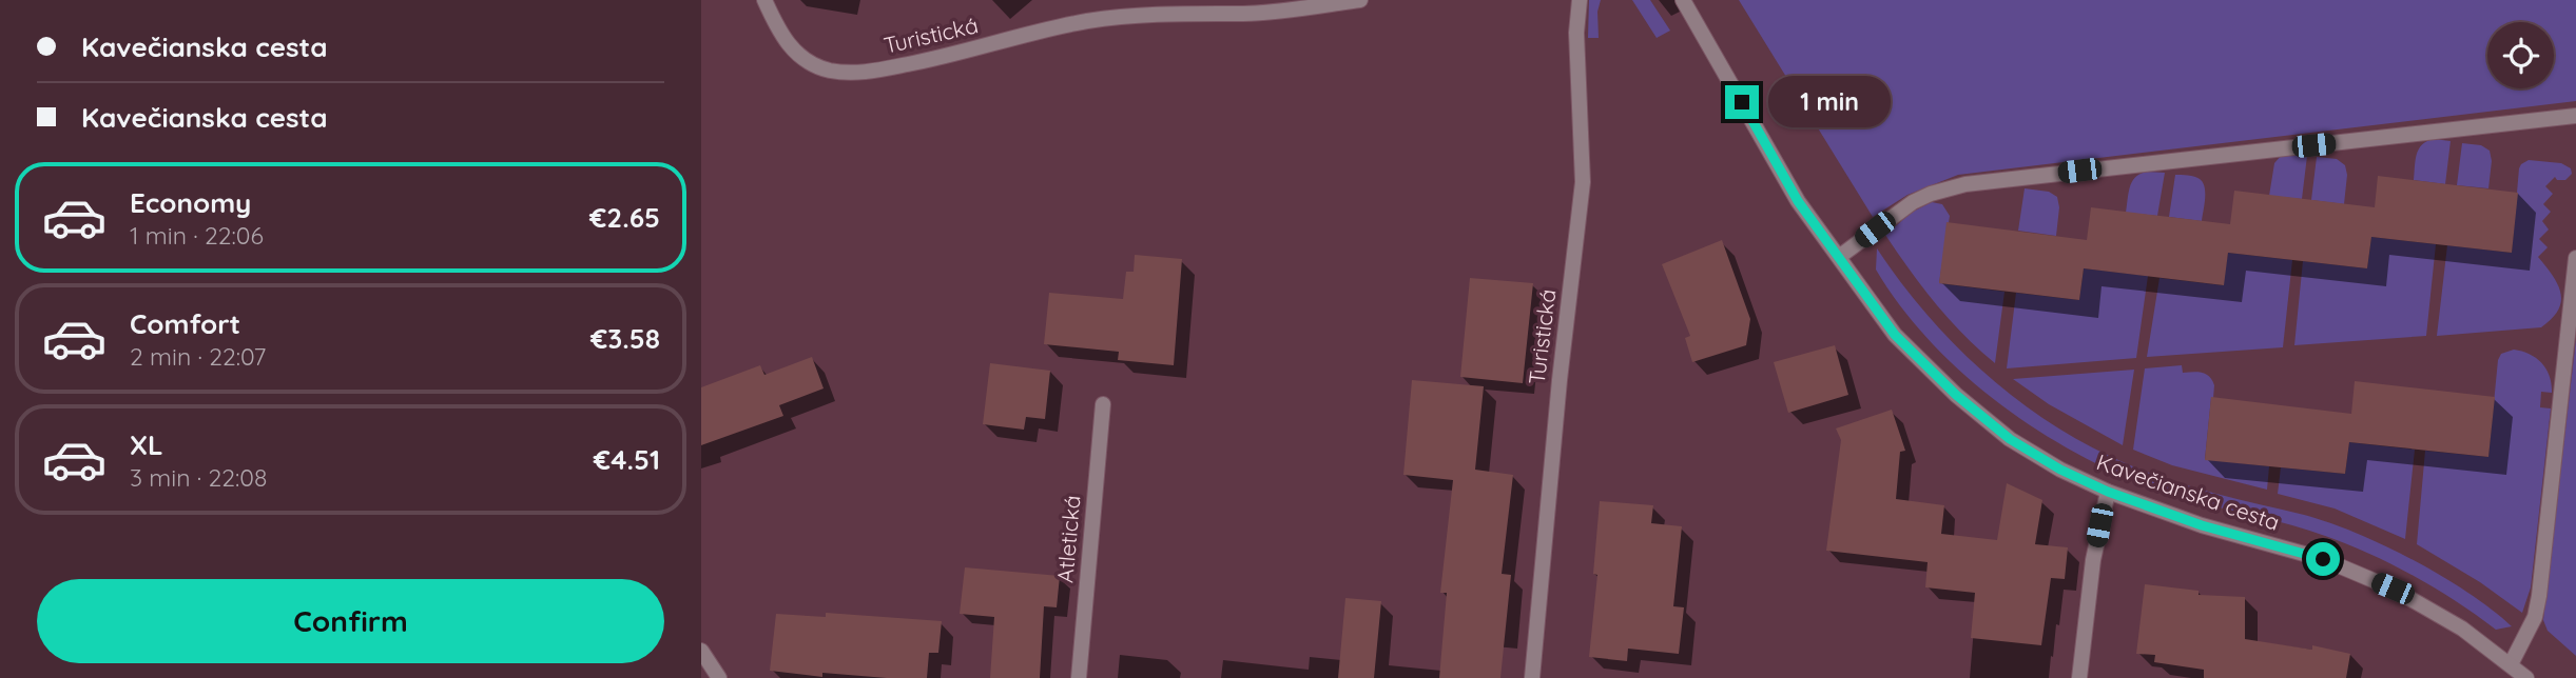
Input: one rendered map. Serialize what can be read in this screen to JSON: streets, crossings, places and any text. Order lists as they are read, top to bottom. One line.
{"streets":{"street":["Turistická","Kavečianska cesta","Atletická"]},"page":{"banner":["Kavečianska cesta","Kavečianska cesta"],"bubble":"1 min","list":[{"name":"Economy","note":"1 min · 22:06","value":"€2.65"},{"name":"Comfort","note":"2 min · 22:07","value":"€3.58"},{"name":"XL","note":"3 min · 22:08","value":"€4.51"}],"buttons":"Confirm"}}
